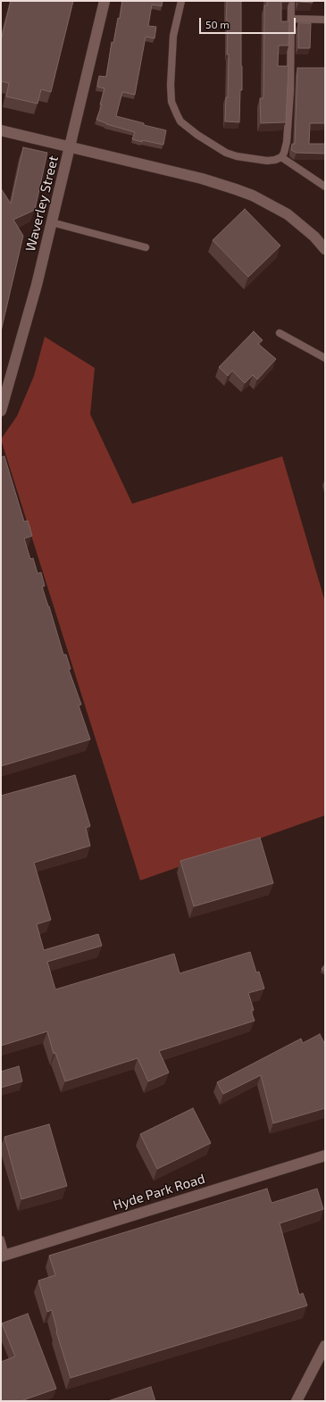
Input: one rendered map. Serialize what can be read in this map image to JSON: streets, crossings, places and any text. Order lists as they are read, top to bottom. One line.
{"streets":{"street":["Waverley Street","Hyde Park Road"]},"scale_bar":"50 m"}
